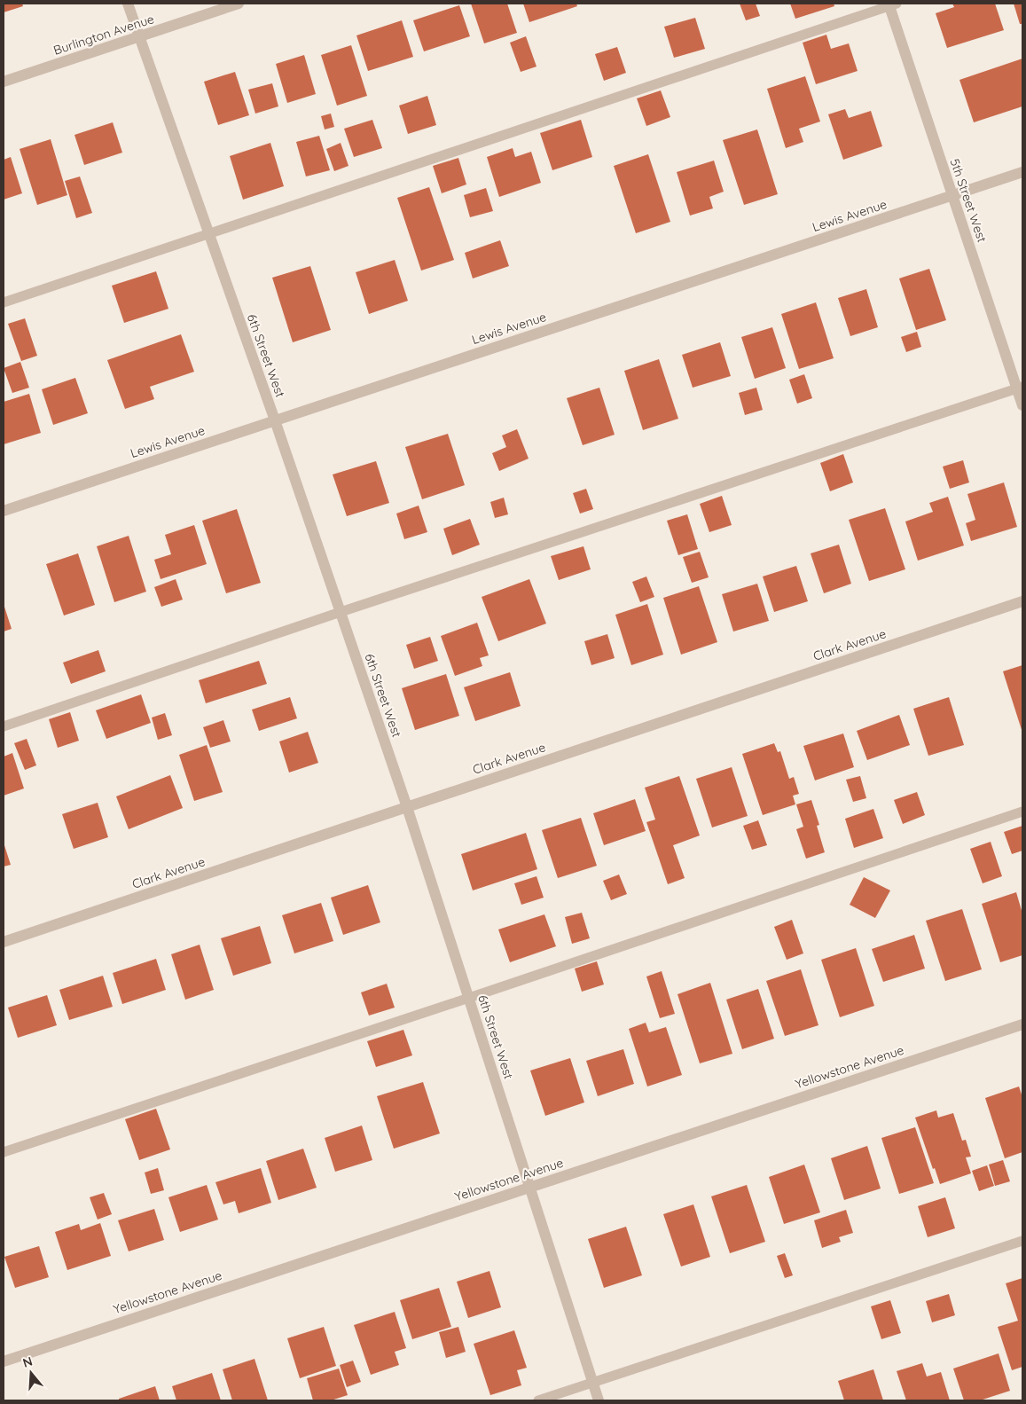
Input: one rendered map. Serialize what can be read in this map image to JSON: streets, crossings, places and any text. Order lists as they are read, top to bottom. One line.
{"streets":{"street":["Burlington Avenue","5th Street West","Lewis Avenue","6th Street West","Clark Avenue","Yellowstone Avenue"]},"crossings":[["Burlington Avenue","6th Street West"],["5th Street West","Lewis Avenue"],["Lewis Avenue","6th Street West"],["6th Street West","Clark Avenue"],["6th Street West","Yellowstone Avenue"]],"north":"top"}
